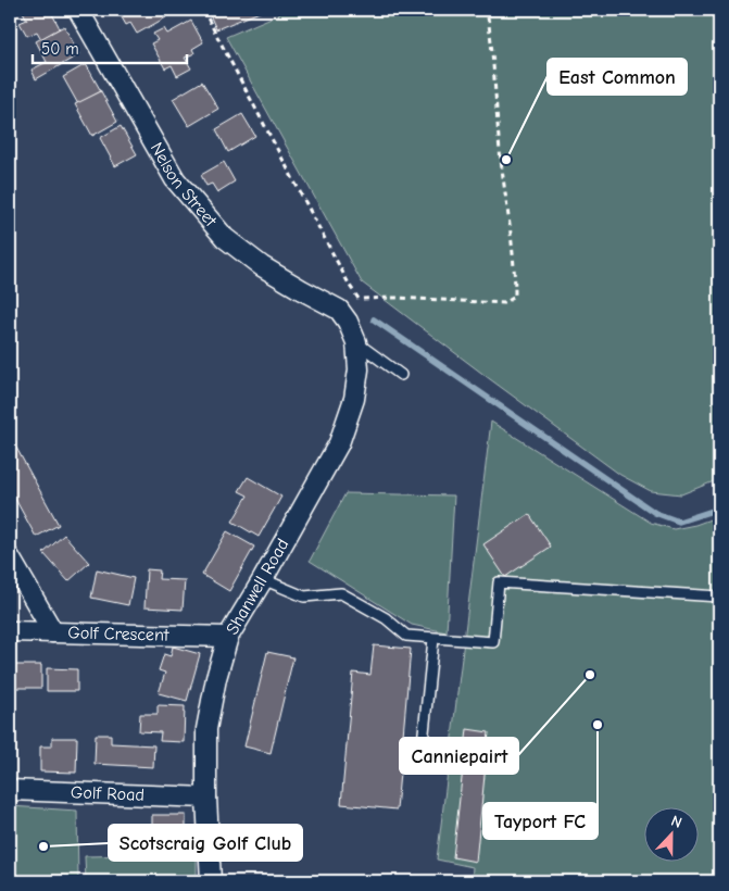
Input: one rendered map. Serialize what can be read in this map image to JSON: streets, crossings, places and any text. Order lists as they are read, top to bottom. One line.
{"streets":{"street":["Nelson Street","Shanwell Road","Golf Crescent","Golf Road"]},"crossings":[["Nelson Street","Shanwell Road"],["Shanwell Road","Golf Crescent"],["Shanwell Road","Golf Road"]],"places":["East Common","Canniepairt","Tayport FC","Scotscraig Golf Club"],"scale_bar":"50 m","north":"top"}
